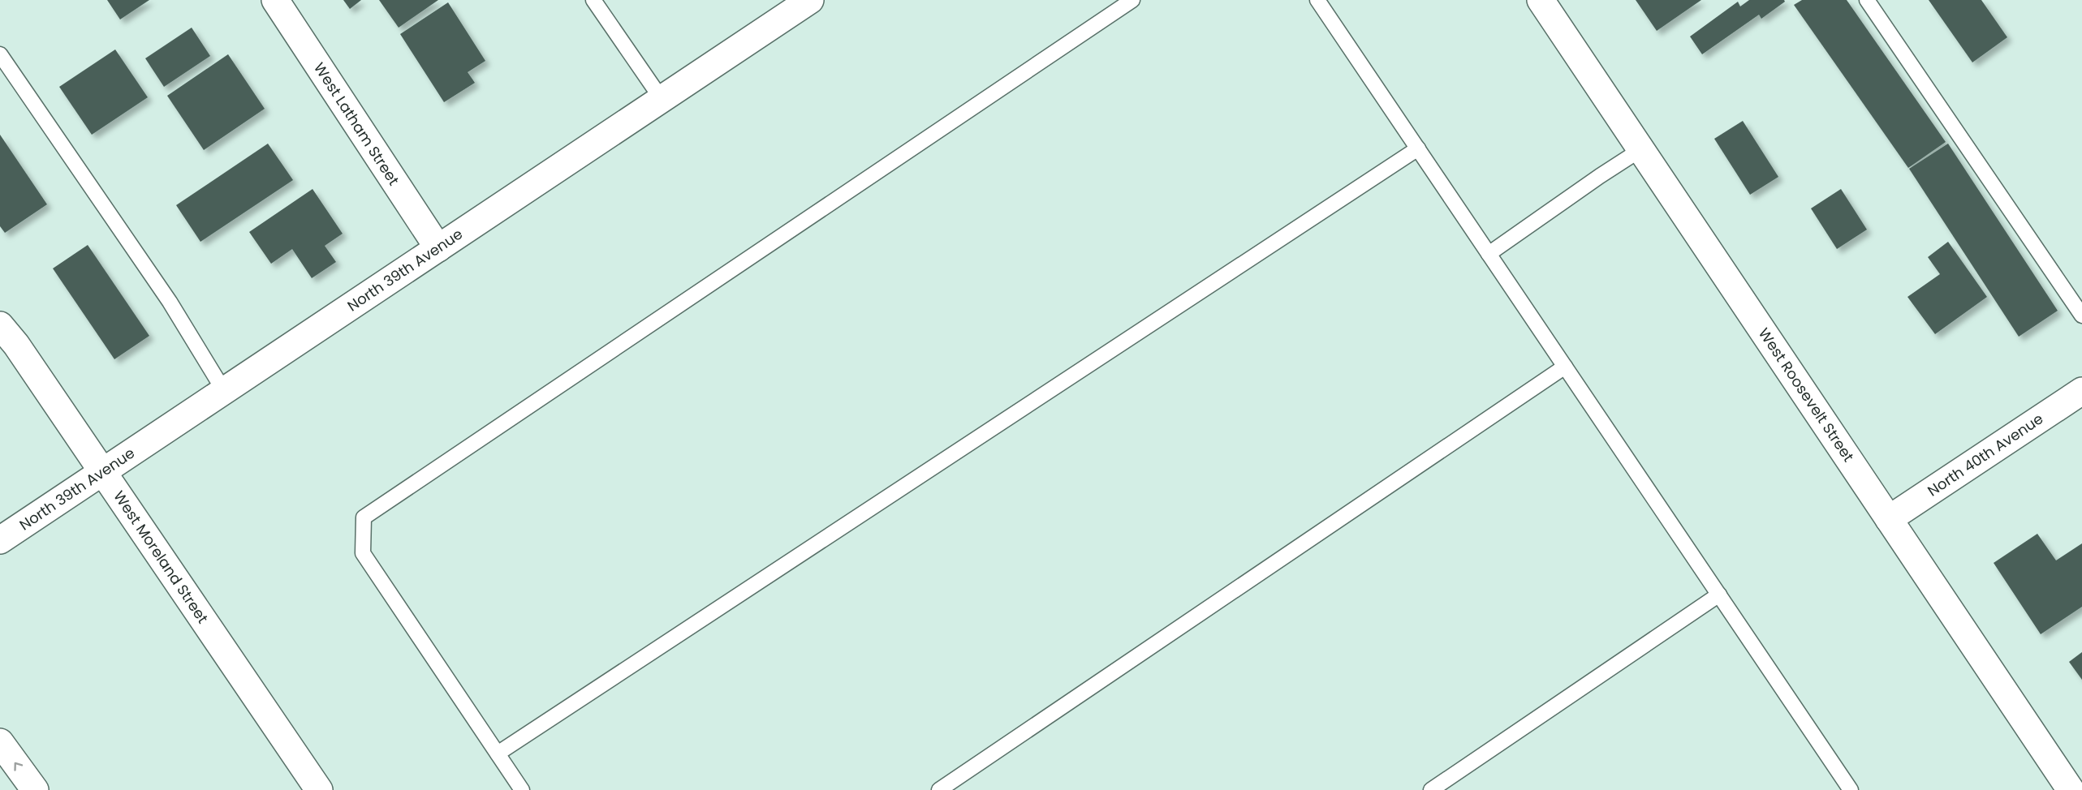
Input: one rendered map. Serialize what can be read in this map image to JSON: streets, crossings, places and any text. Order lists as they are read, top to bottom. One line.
{"streets":{"main road":["West Latham Street","North 39th Avenue","West Roosevelt Street","North 40th Avenue","West Moreland Street"]},"crossings":[["West Latham Street","North 39th Avenue"],["North 39th Avenue","West Moreland Street"],["West Roosevelt Street","North 40th Avenue"]]}
